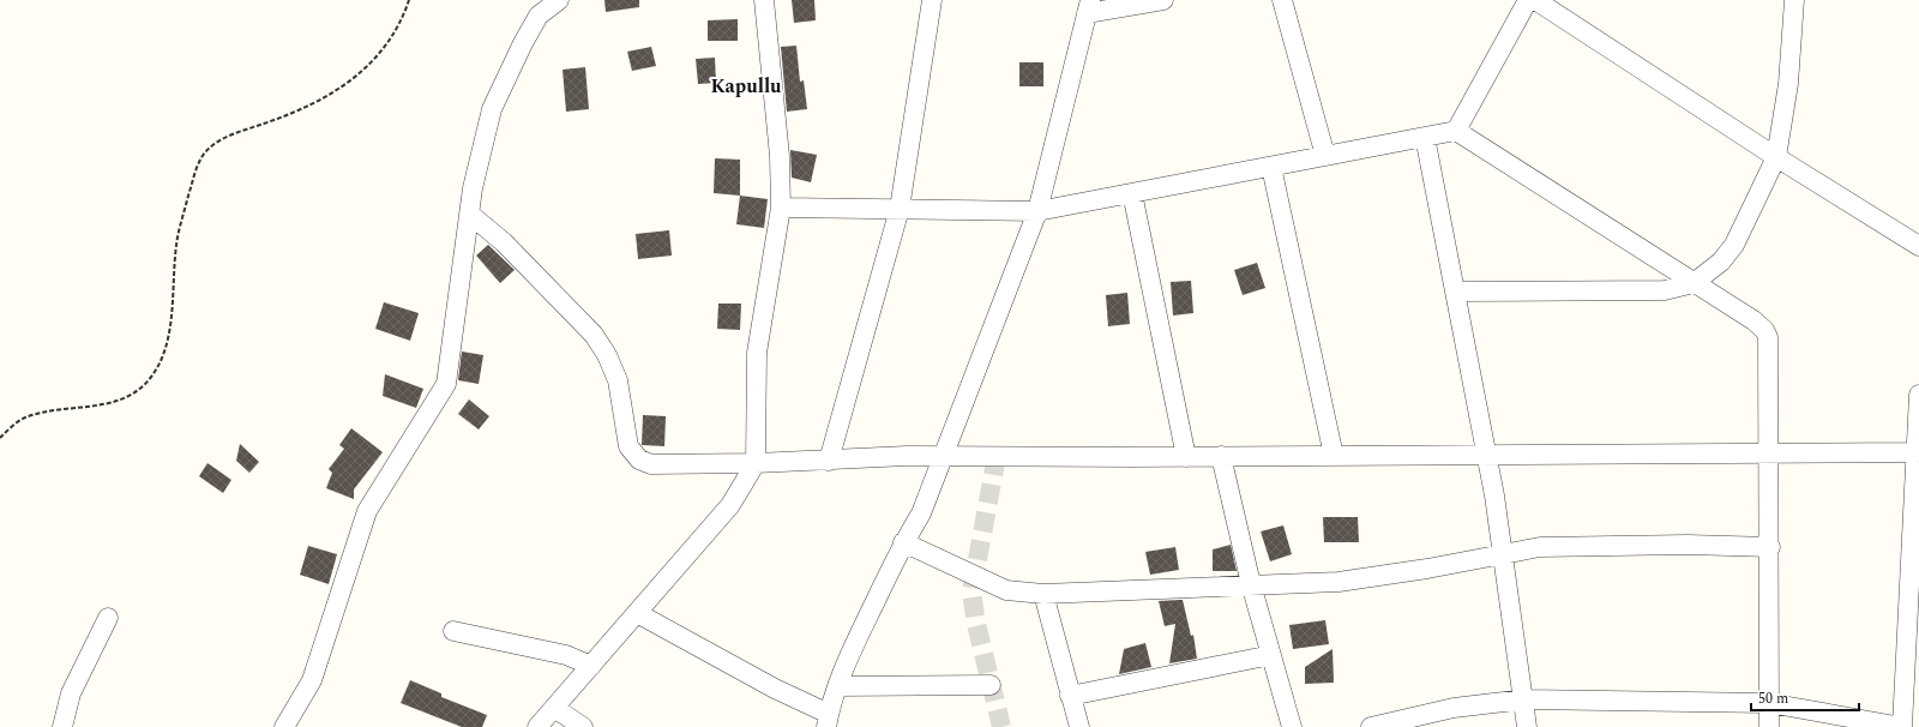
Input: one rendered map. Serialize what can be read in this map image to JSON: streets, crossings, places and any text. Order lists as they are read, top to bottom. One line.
{"districts":["Kapullu"],"scale_bar":"50 m"}
